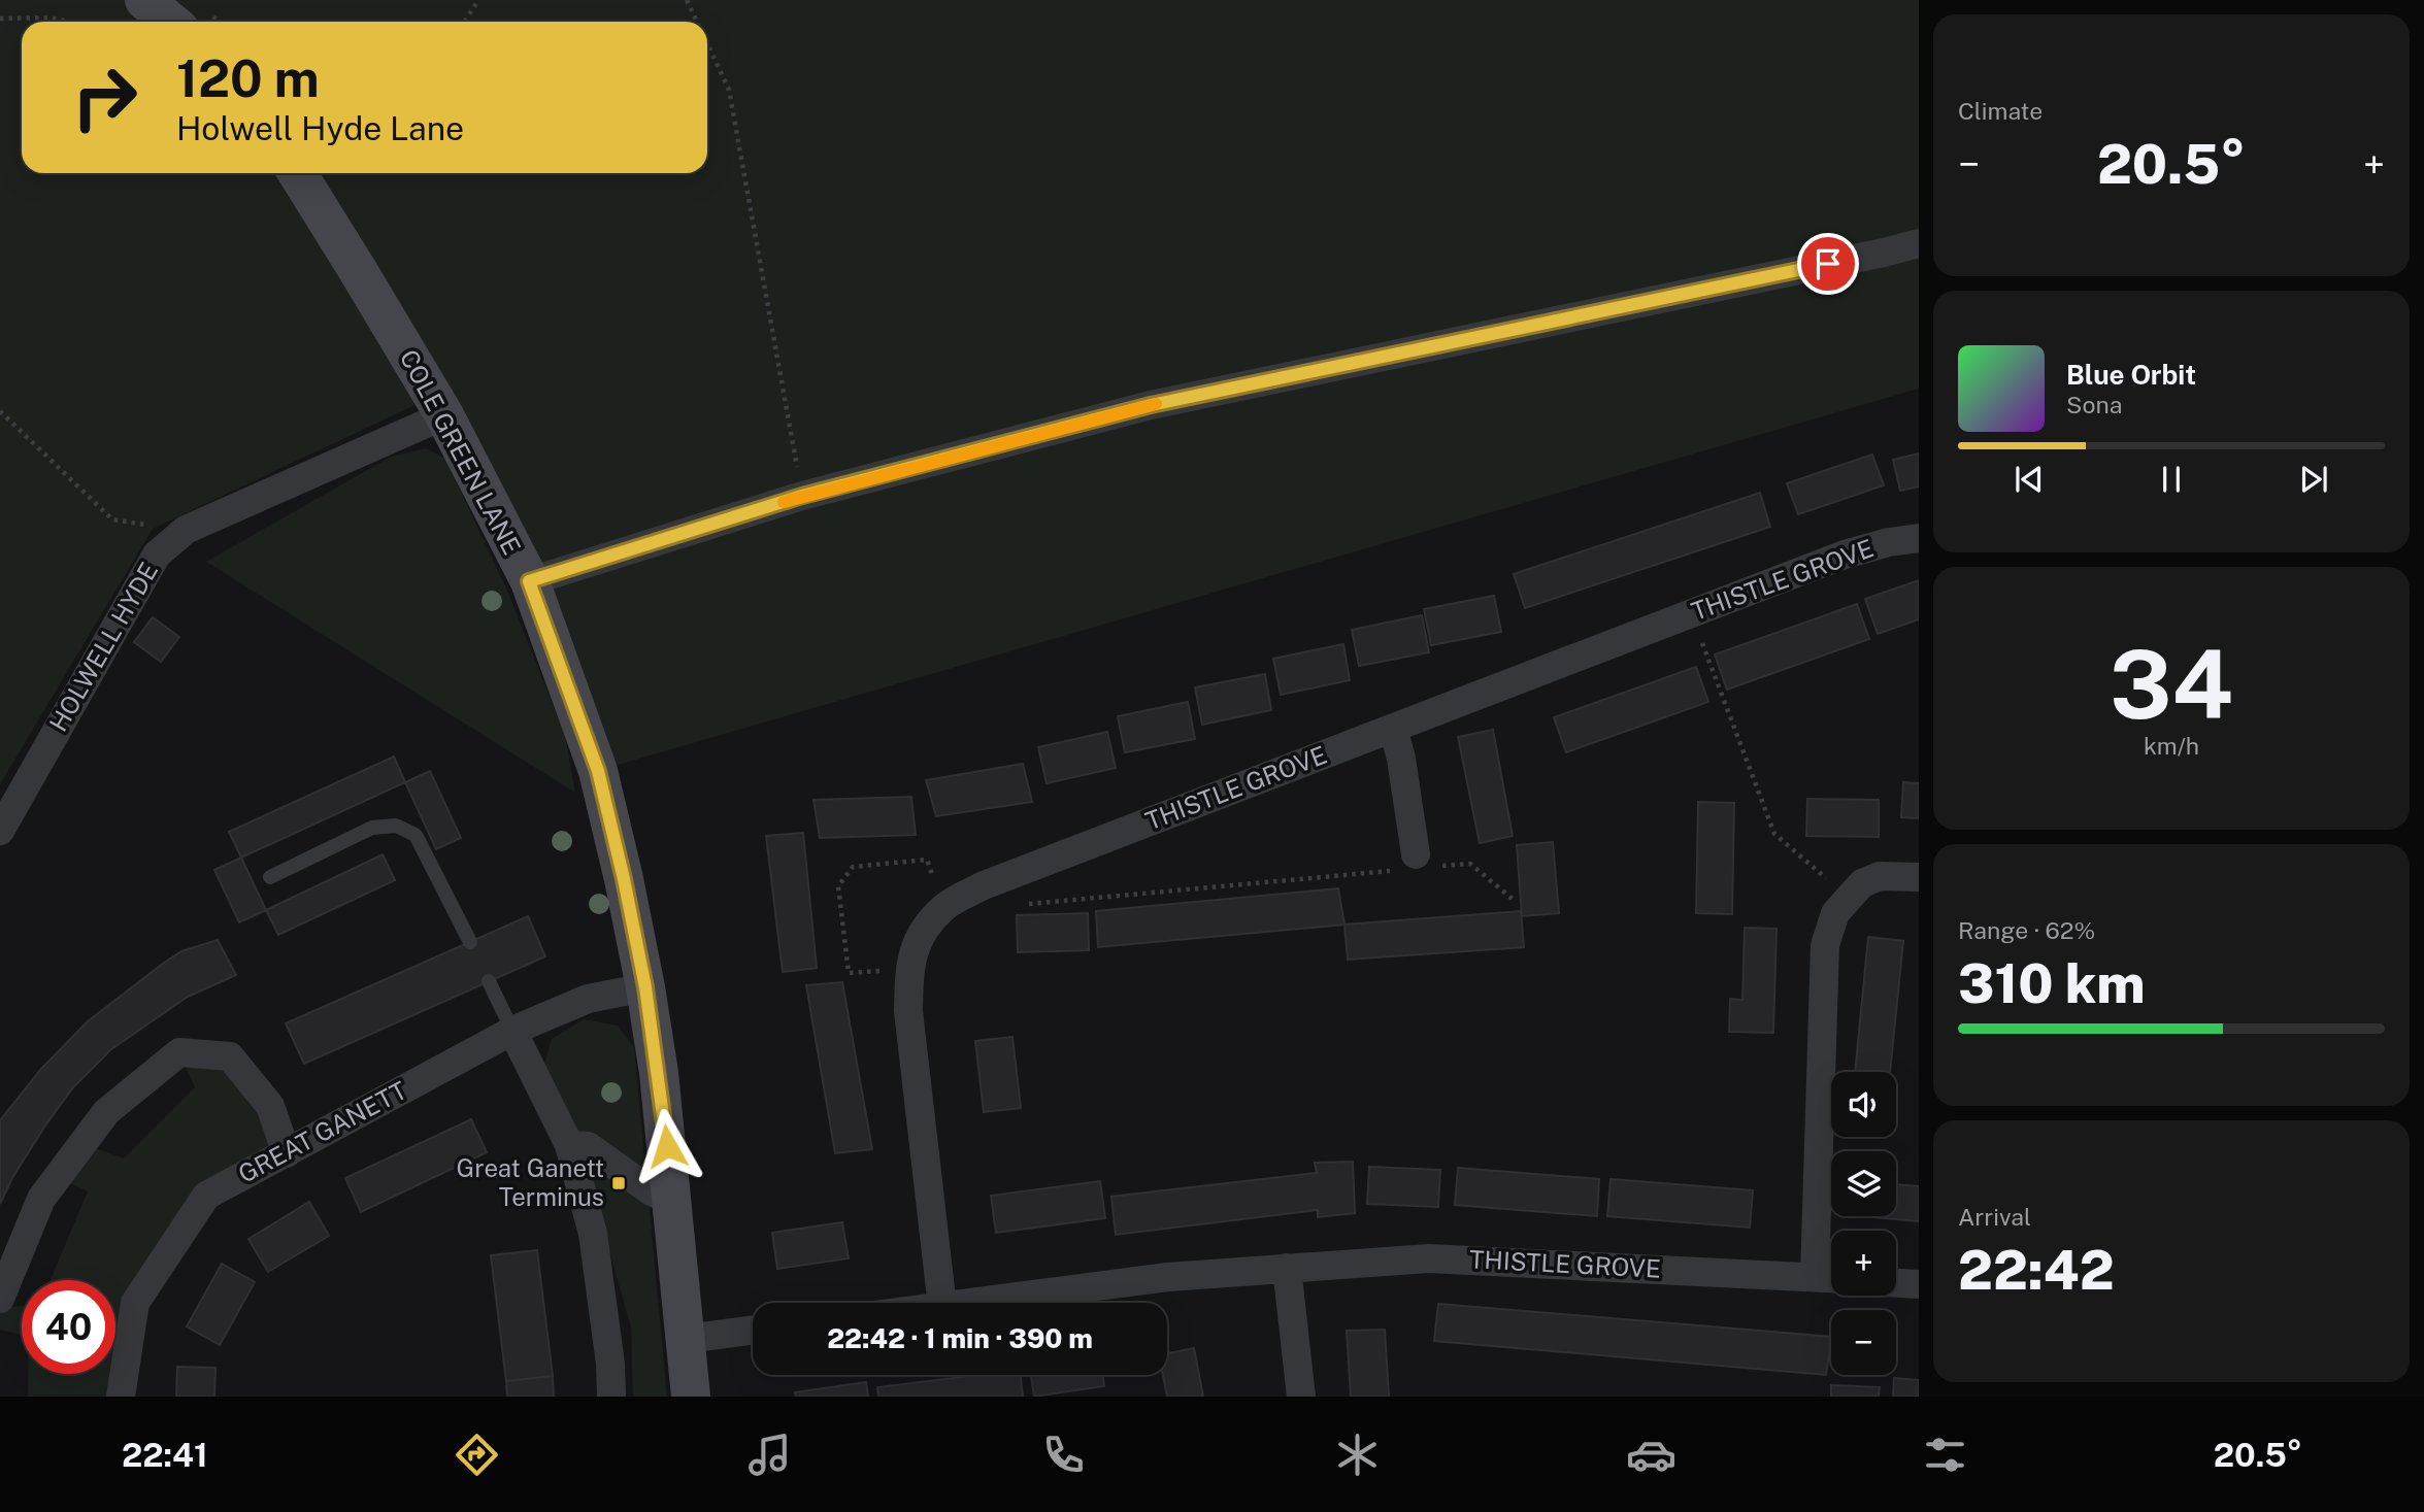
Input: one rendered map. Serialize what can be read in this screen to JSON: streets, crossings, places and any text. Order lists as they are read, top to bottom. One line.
{"streets":{"street":["COLE GREEN LANE","THISTLE GROVE","HOLWELL HYDE","GREAT GANETT"]},"crossings":[["COLE GREEN LANE","HOLWELL HYDE"],["COLE GREEN LANE","GREAT GANETT"]],"places":{"transit":["Great Ganett Terminus"]},"page":{"tile":["Climate",["34","km/h"],["Range · 62%","310 km"],["Arrival","22:42"]],"turn":["120 m","Holwell Hyde Lane"],"heat":["−","20.5°","+"],"song":["Blue Orbit","Sona"],"map_buttons":["+","−"],"limit":"40","trip":"22:42 · 1 min · 390 m","tabs":["22:41","20.5°"]}}
